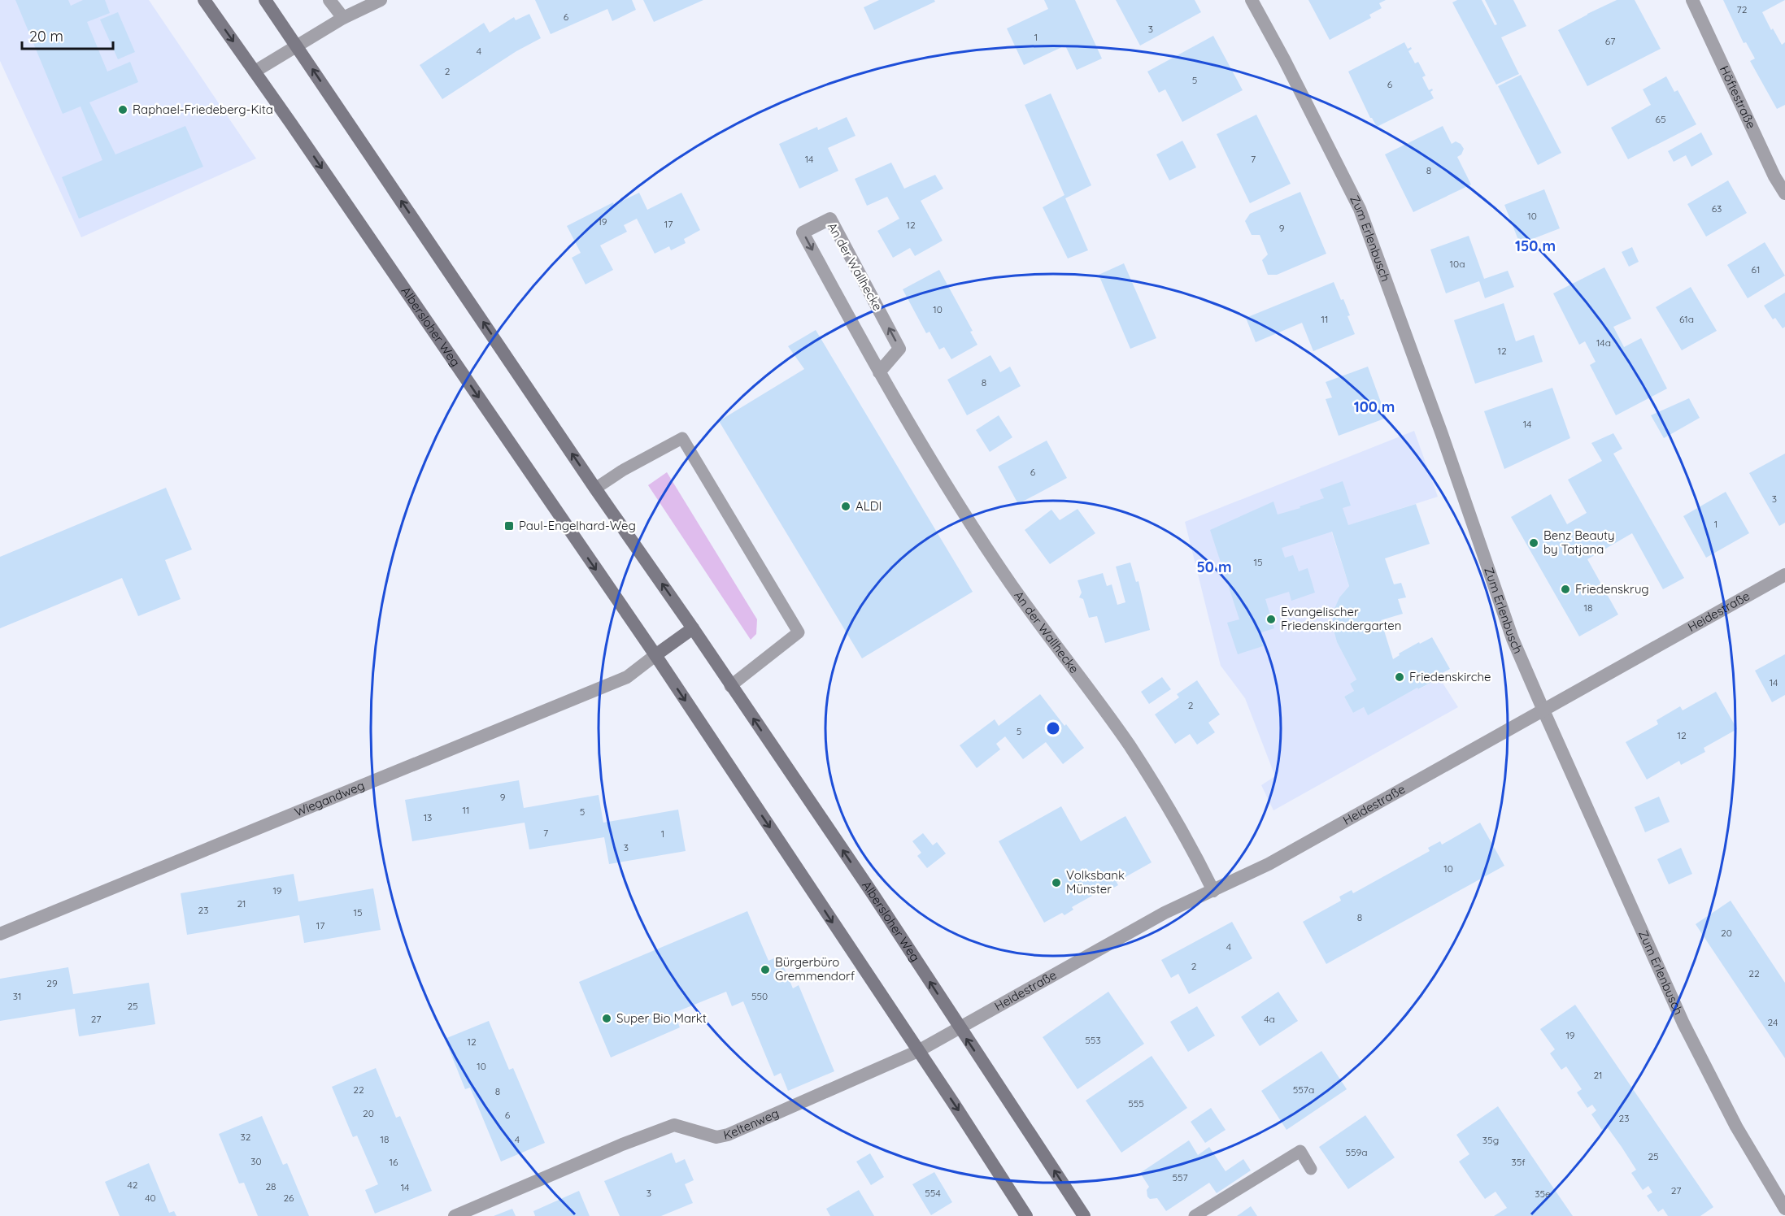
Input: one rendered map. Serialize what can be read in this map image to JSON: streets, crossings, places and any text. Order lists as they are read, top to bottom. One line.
{"streets":{"main road":["Albersloher Weg"],"street":["Höftestraße","Zum Erlenbusch","An der Wallhecke","Heidestraße","Wiegandweg","Keltenweg"]},"crossings":[["Zum Erlenbusch","Heidestraße"],["An der Wallhecke","Heidestraße"],["Albersloher Weg","Heidestraße"],["Albersloher Weg","Wiegandweg"],["Albersloher Weg","Keltenweg"],["Heidestraße","Keltenweg"]],"places":{"other":["Raphael-Friedeberg-Kita","ALDI","Benz Beauty by Tatjana","Friedenskrug","Evangelischer Friedenskindergarten","Friedenskirche","Volksbank Münster","Bürgerbüro Gremmendorf","Super Bio Markt"],"transit":["Paul-Engelhard-Weg"]},"house_numbers":["72","6","3","1","67","4","2","5","6","65","14","7","8","63","10","19","17","12","9","10a","61","10","11","61a","14a","12","8","14","6","3","1","15","18","14","2","5","12","9","11","5","13","7","1","3","10","19","21","23","15","8","17","20","4","2","22","29","31","550","25","27","4a","24","19","553","12","10","21","22","557a","8","555","20","6","23","32","18","4","35g","559a","25","30","16","35f","557","42","28","14","27","3","554","35e","40","26"],"scale_bar":"20 m","rings":["150 m","100 m","50 m"]}
